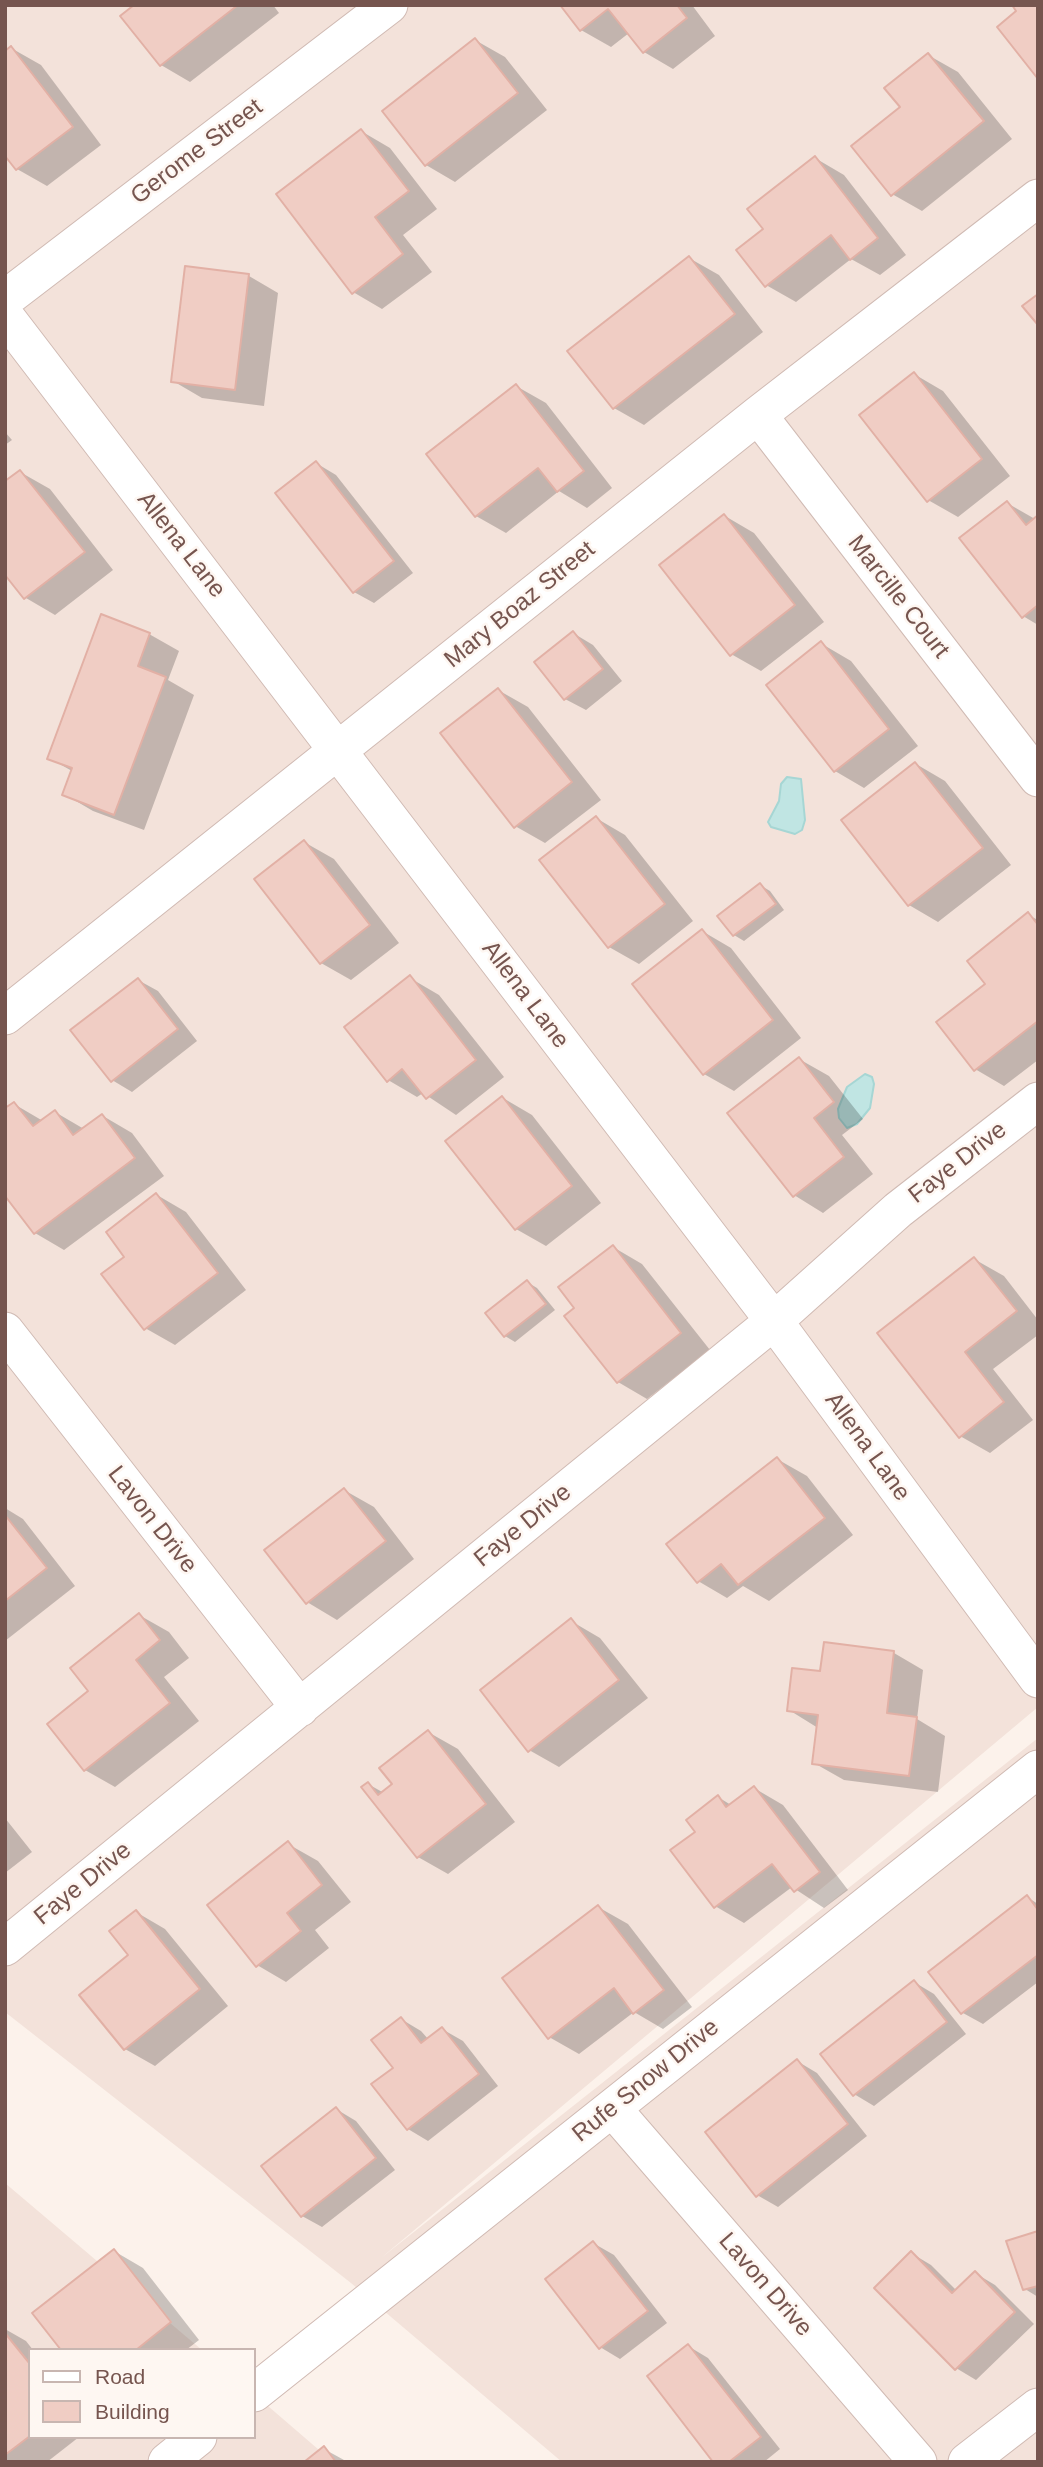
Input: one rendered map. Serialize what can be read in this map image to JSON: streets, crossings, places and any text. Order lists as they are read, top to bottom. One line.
{"streets":{"street":["Gerome Street","Allena Lane","Marcille Court","Mary Boaz Street","Faye Drive","Lavon Drive","Rufe Snow Drive"]},"crossings":[["Allena Lane","Mary Boaz Street"],["Allena Lane","Faye Drive"],["Marcille Court","Mary Boaz Street"],["Faye Drive","Lavon Drive"],["Lavon Drive","Rufe Snow Drive"]],"legend":["Road","Building"]}
